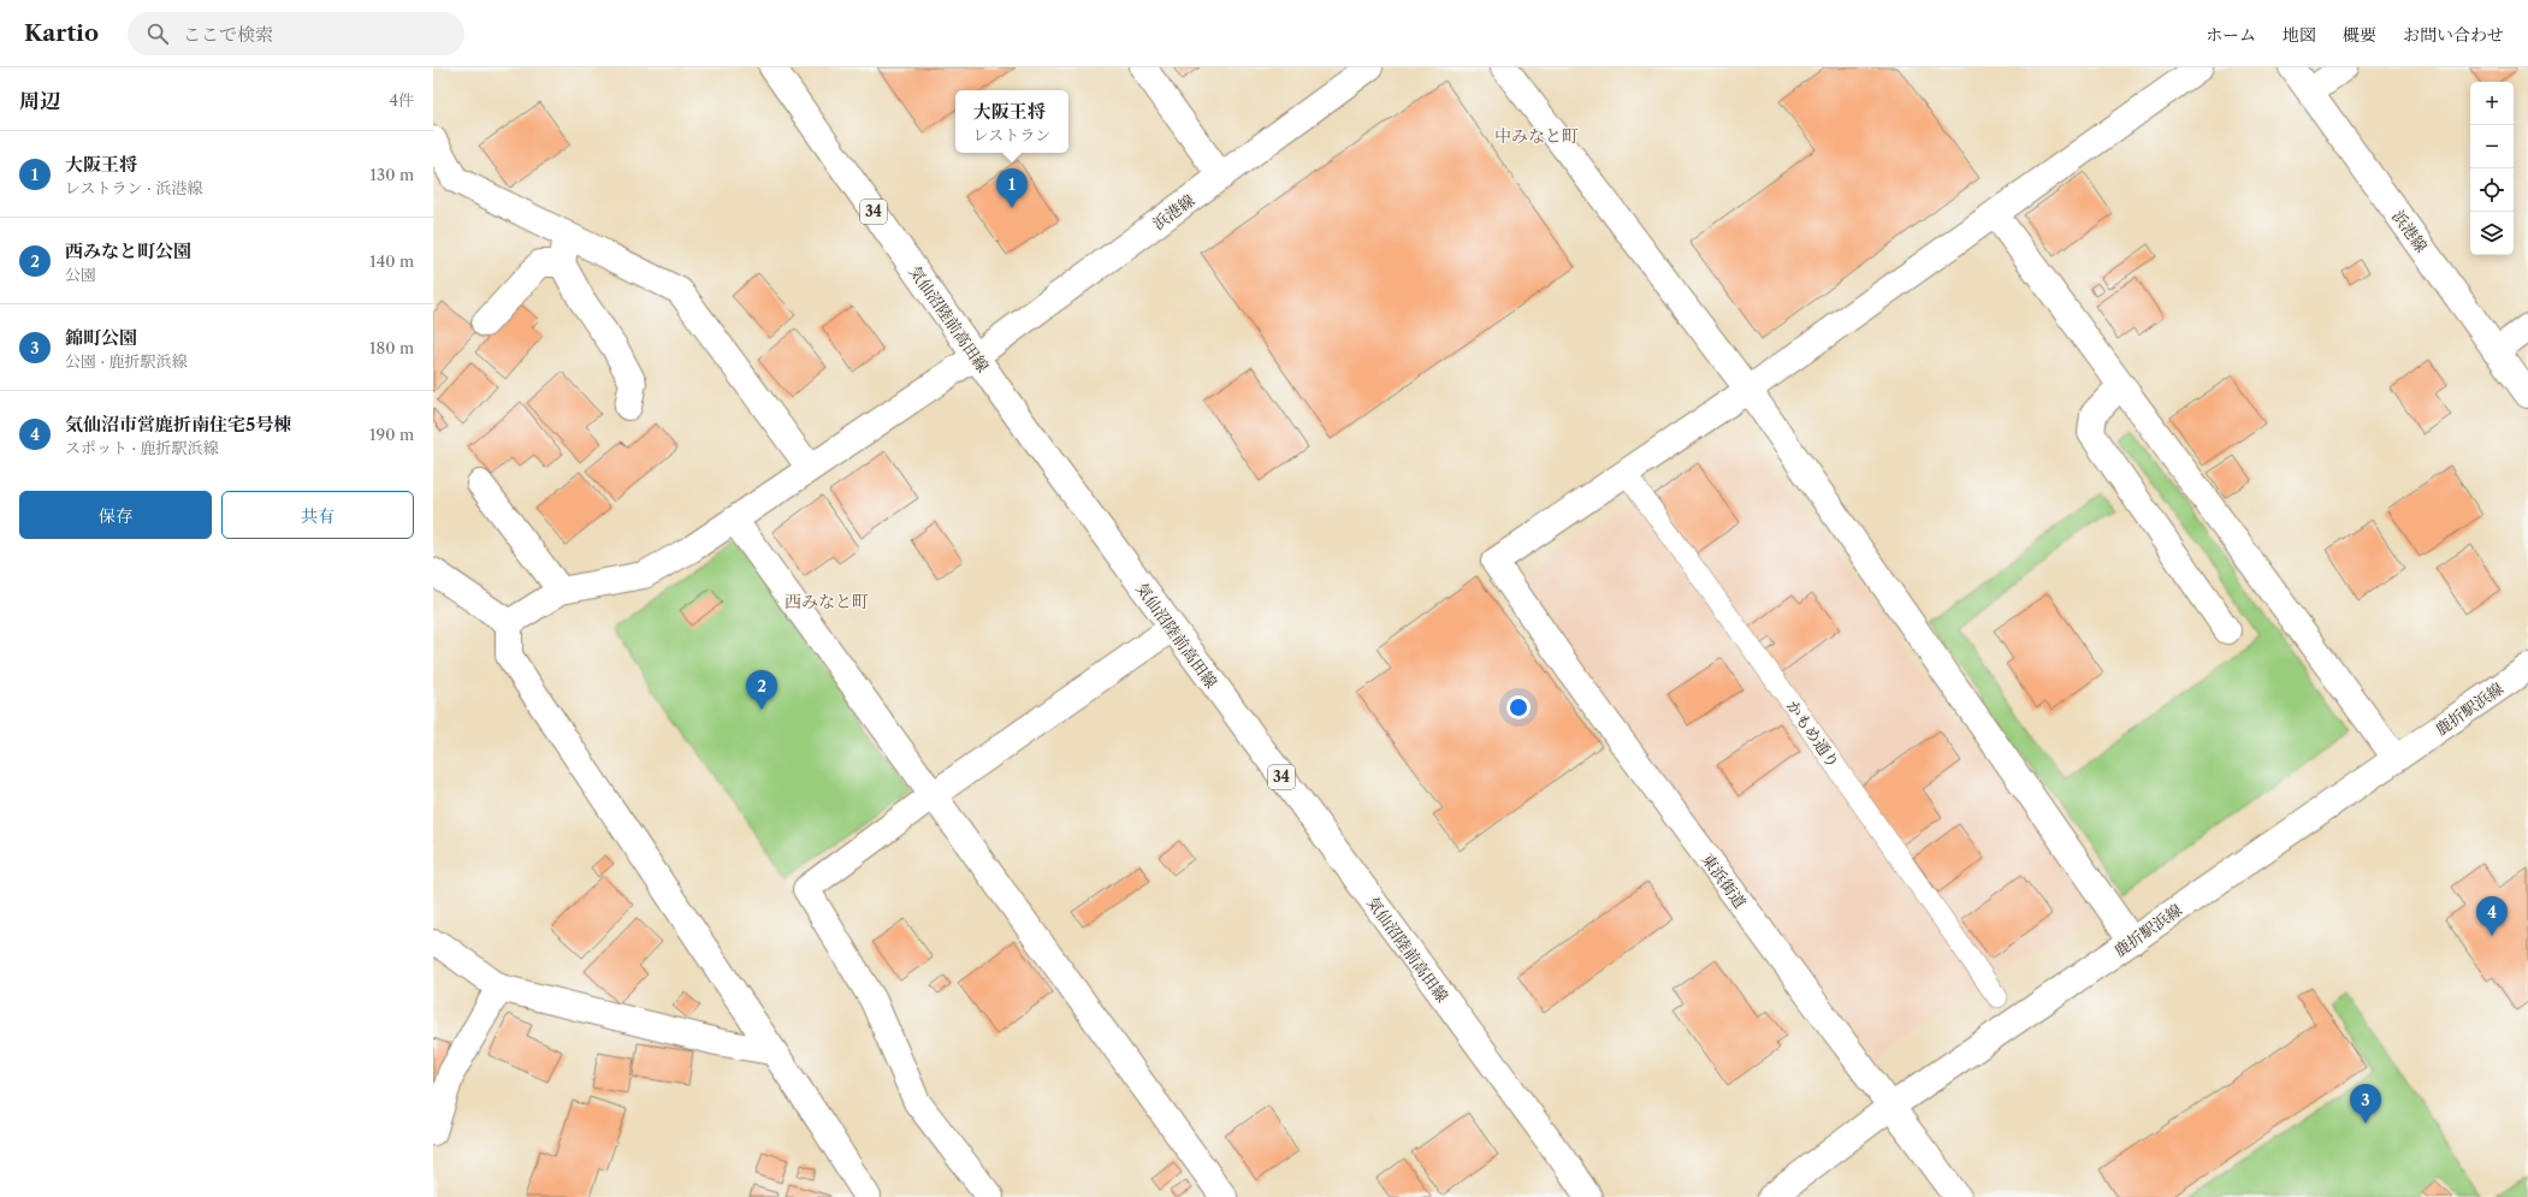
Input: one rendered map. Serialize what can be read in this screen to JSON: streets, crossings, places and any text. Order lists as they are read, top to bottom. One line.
{"streets":{"street":["34","浜港線","気仙沼陸前高田線","鹿折駅浜線","かもめ通り","東浜街道"]},"crossings":[["浜港線","気仙沼陸前高田線"],["鹿折駅浜線","東浜街道"],["かもめ通り","東浜街道"]],"districts":["中みなと町","西みなと町"],"page":{"header":"Kartio","search":"ここで検索","nav":["ホーム","地図","概要","お問い合わせ"],"heading":["周辺","4件"],"map_buttons":["+","−"],"popup":["大阪王将","レストラン"],"list":[{"mark":"1","name":"大阪王将","note":"レストラン · 浜港線","value":"130 m"},{"mark":"2","name":"西みなと町公園","note":"公園","value":"140 m"},{"mark":"3","name":"錦町公園","note":"公園 · 鹿折駅浜線","value":"180 m"},{"mark":"4","name":"気仙沼市営鹿折南住宅5号棟","note":"スポット · 鹿折駅浜線","value":"190 m"}],"pins":["1","2","4","3"],"buttons":["保存","共有"]}}
